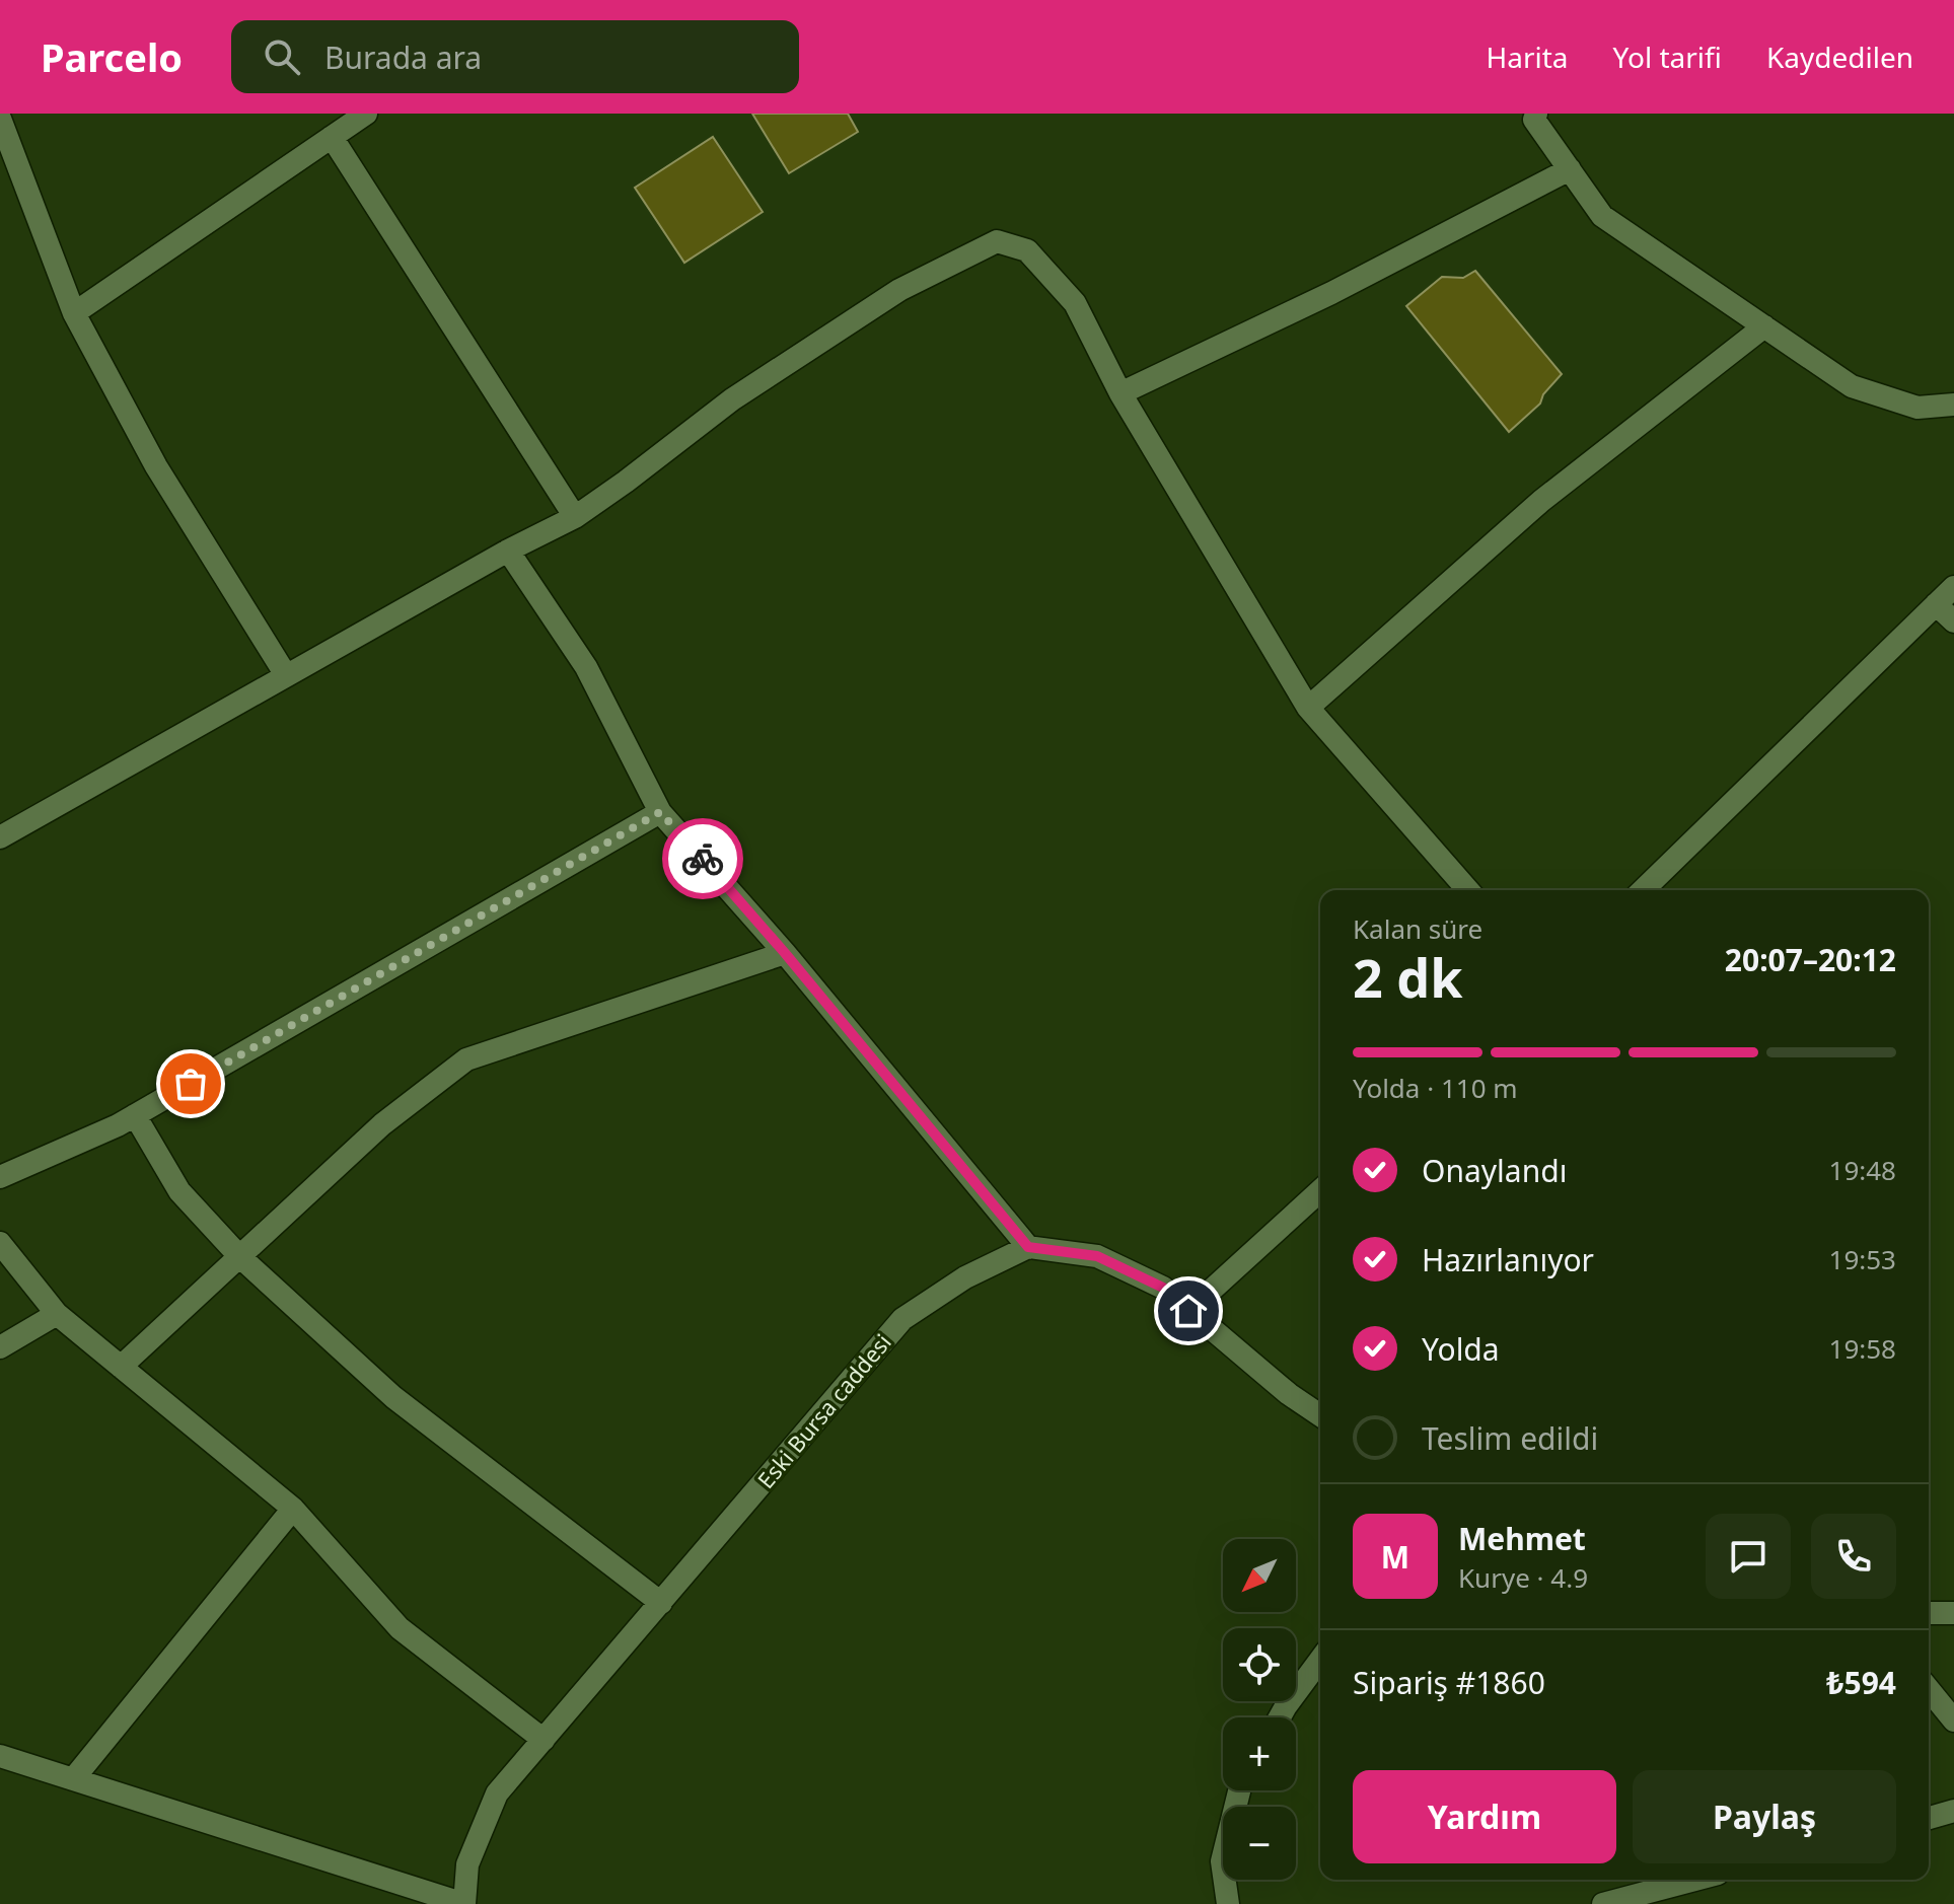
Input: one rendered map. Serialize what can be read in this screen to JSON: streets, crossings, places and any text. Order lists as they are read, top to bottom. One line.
{"streets":{"street":["Eski Bursa caddesi"]},"north":"bottom left","page":{"header":"Parcelo","search":"Burada ara","nav":["Harita","Yol tarifi","Kaydedilen"],"heading":["2 dk","Kalan süre","20:07–20:12"],"panel":["Mehmet","Kurye · 4.9","Sipariş #1860","₺594"],"bar":"Yolda · 110 m","list":[["Onaylandı","19:48"],["Hazırlanıyor","19:53"],["Yolda","19:58"],"Teslim edildi"],"round":"M","map_buttons":["+","−"],"buttons":["Yardım","Paylaş"]}}
